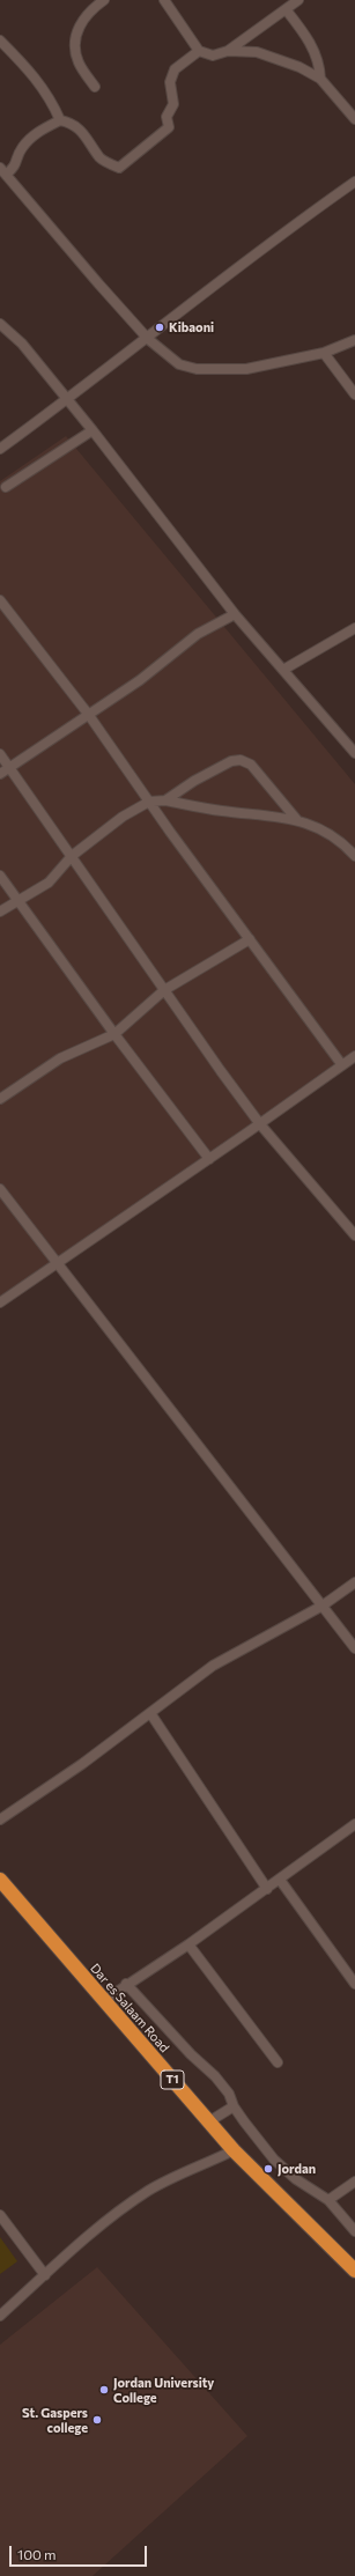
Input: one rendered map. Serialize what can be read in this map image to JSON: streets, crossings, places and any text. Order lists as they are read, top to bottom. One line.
{"streets":{"highway":["Dar es Salaam Road","T1"]},"places":["Kibaoni","Jordan","Jordan University College","St. Gaspers college"],"scale_bar":"100 m"}
